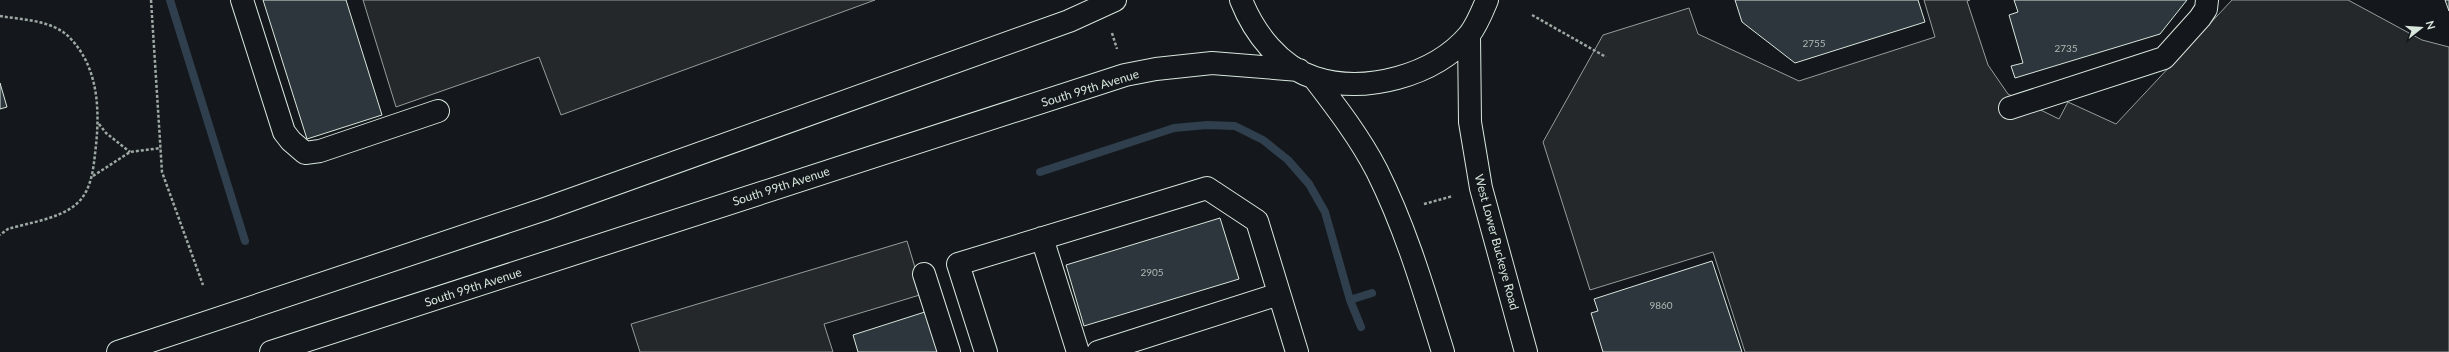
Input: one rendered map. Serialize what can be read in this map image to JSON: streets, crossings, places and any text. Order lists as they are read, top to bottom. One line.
{"streets":{"main road":["South 99th Avenue","West Lower Buckeye Road"]},"crossings":[["South 99th Avenue","West Lower Buckeye Road"]],"house_numbers":["2755","2735","2905","9860"],"north":"right"}
